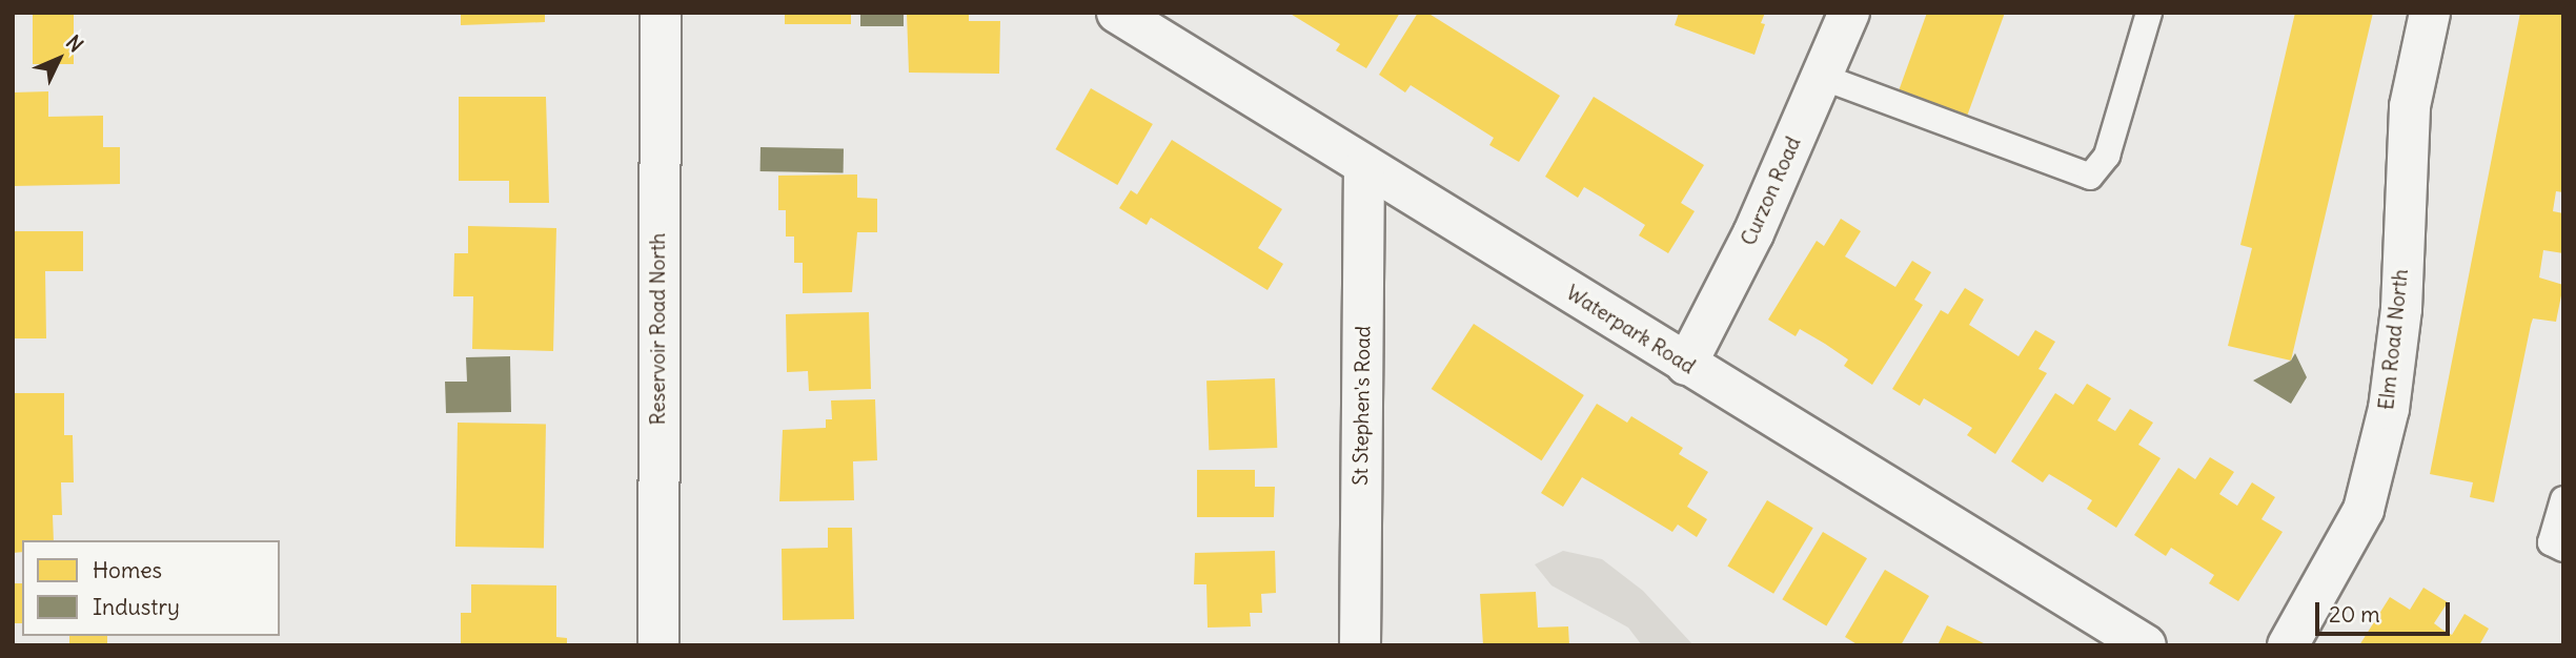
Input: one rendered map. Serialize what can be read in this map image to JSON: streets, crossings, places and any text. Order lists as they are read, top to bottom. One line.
{"streets":{"street":["Curzon Road","Reservoir Road North","Waterpark Road","Elm Road North","St Stephen's Road"]},"crossings":[["Curzon Road","Waterpark Road"],["Waterpark Road","St Stephen's Road"]],"legend":["Homes","Industry"],"scale_bar":"20 m","north":"top right"}
